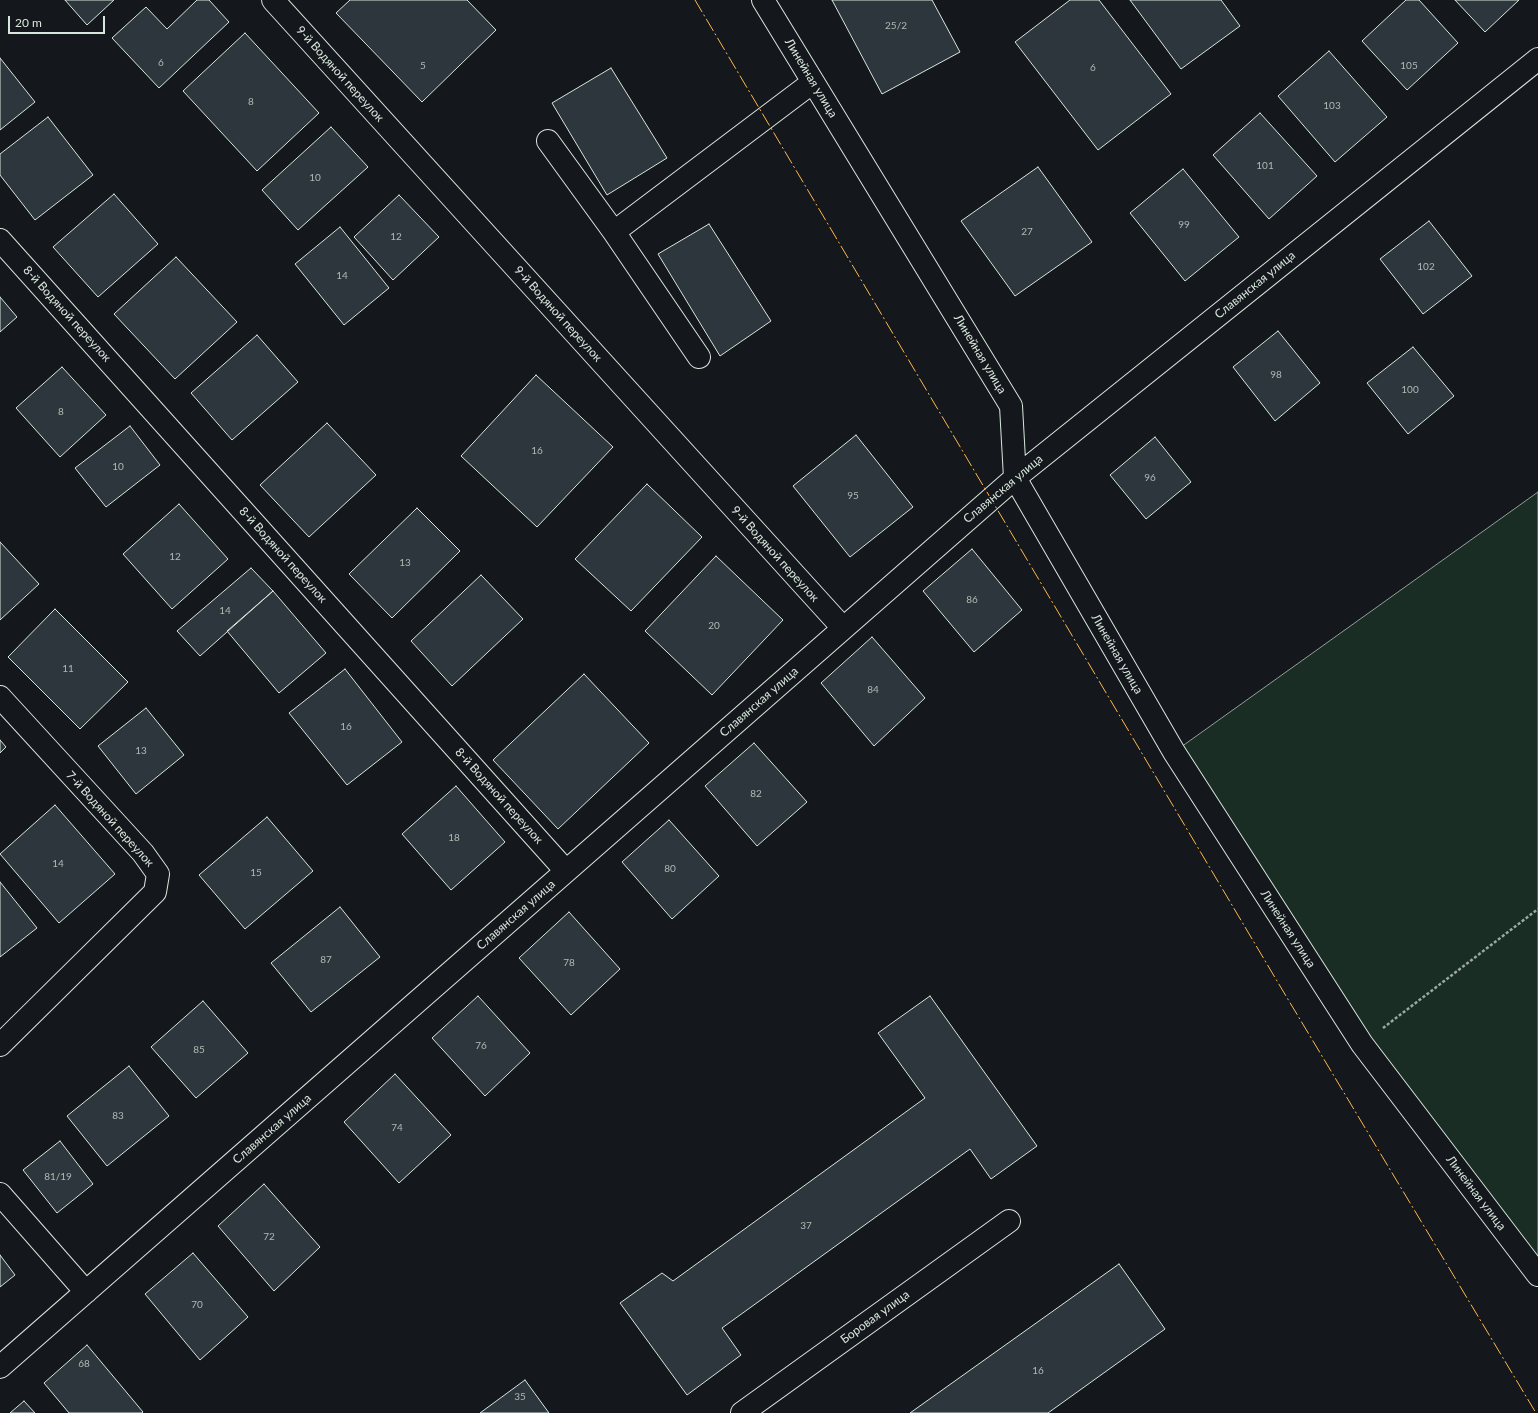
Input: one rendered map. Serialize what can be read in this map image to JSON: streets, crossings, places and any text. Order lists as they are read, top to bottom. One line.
{"streets":{"street":["9-й Водяной переулок","Линейная улица","Славянская улица","8-й Водяной переулок","7-й Водяной переулок","Боровая улица"]},"crossings":[["9-й Водяной переулок","Славянская улица"],["Линейная улица","Славянская улица"],["Славянская улица","8-й Водяной переулок"]],"house_numbers":["25/2","6","5","105","6","8","103","101","10","99","27","12","102","14","98","100","8","16","10","96","95","12","13","86","14","20","11","84","16","13","82","18","14","80","15","87","78","76","85","83","74","81/19","37","72","70","68","16","35"],"scale_bar":"20 m"}
